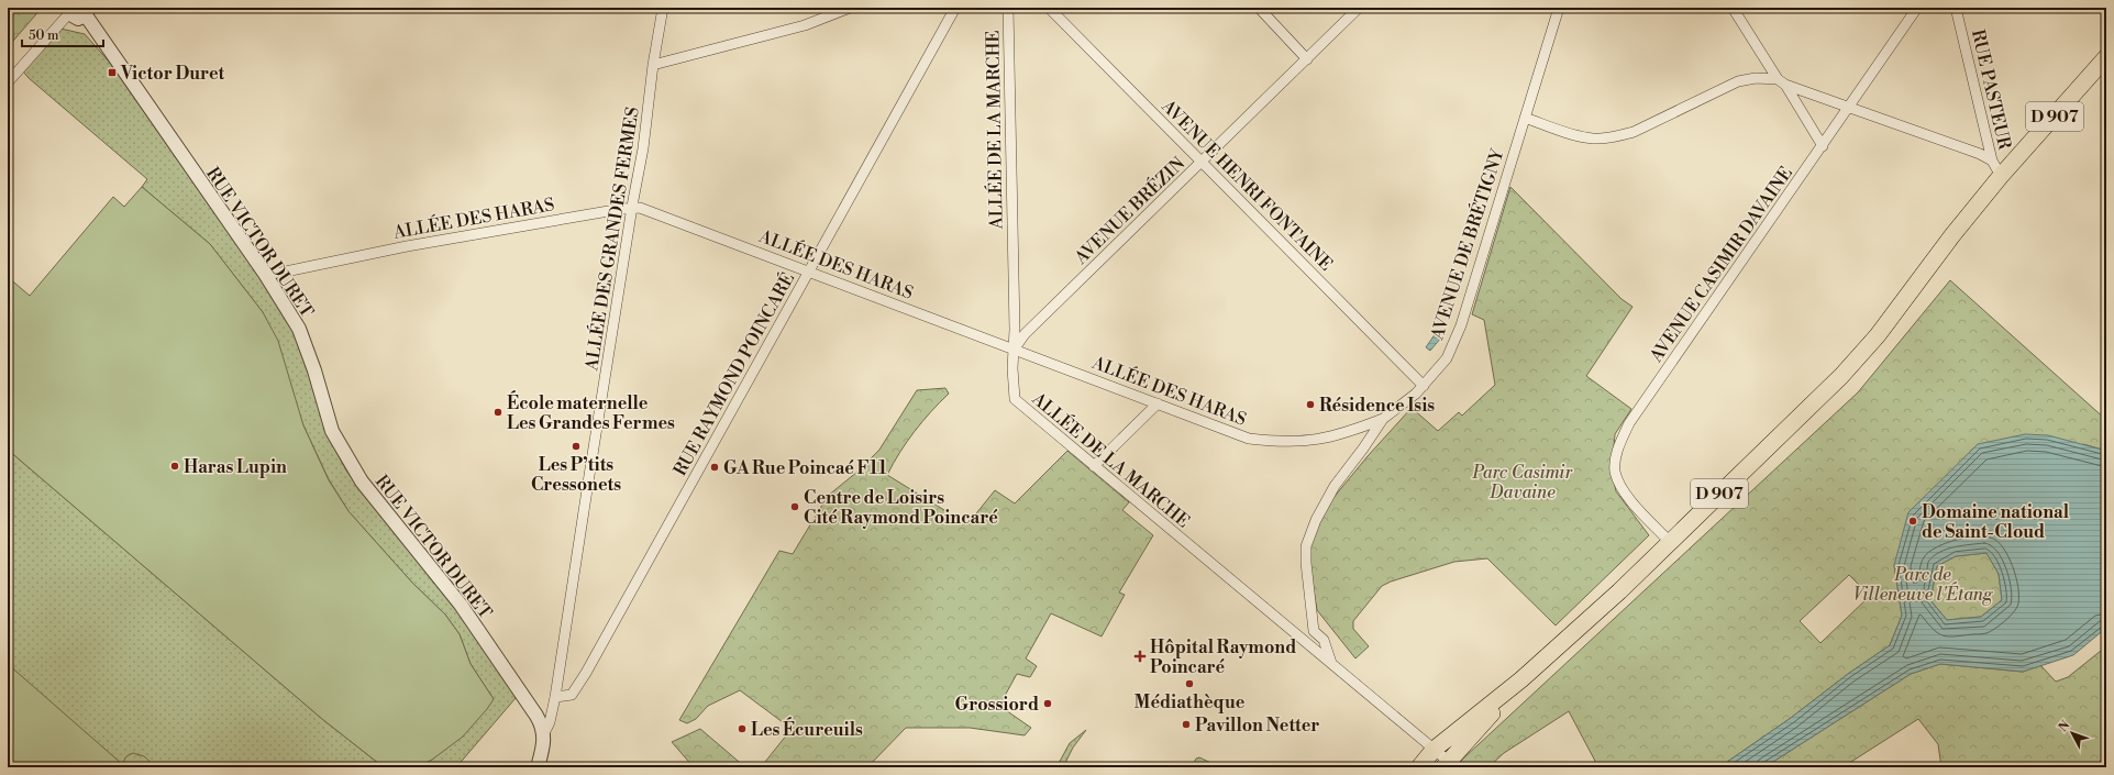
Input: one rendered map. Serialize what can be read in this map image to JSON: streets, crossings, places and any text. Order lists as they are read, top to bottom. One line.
{"streets":{"main road":["D 907"],"street":["RUE PASTEUR","ALLÉE DE LA MARCHE","AVENUE HENRI FONTAINE","AVENUE BRÉZIN","ALLÉE DES HARAS","ALLÉE DES GRANDES FERMES","RUE VICTOR DURET","AVENUE DE BRÉTIGNY","AVENUE CASIMIR DAVAINE","RUE RAYMOND POINCARÉ"]},"crossings":[["RUE PASTEUR","D 907"],["D 907","ALLÉE DE LA MARCHE"],["D 907","AVENUE CASIMIR DAVAINE"],["ALLÉE DE LA MARCHE","AVENUE BRÉZIN"],["ALLÉE DE LA MARCHE","ALLÉE DES HARAS"],["AVENUE HENRI FONTAINE","AVENUE BRÉZIN"],["AVENUE HENRI FONTAINE","AVENUE DE BRÉTIGNY"],["AVENUE BRÉZIN","ALLÉE DES HARAS"],["ALLÉE DES HARAS","ALLÉE DES GRANDES FERMES"],["ALLÉE DES HARAS","RUE VICTOR DURET"],["ALLÉE DES HARAS","AVENUE DE BRÉTIGNY"],["ALLÉE DES HARAS","RUE RAYMOND POINCARÉ"],["ALLÉE DES GRANDES FERMES","RUE VICTOR DURET"],["ALLÉE DES GRANDES FERMES","RUE RAYMOND POINCARÉ"]],"parks":["Parc Casimir Davaine","Parc de Villeneuve l'Étang"],"places":{"transit":["Victor Duret"],"other":["Résidence Isis","École maternelle Les Grandes Fermes","Les P’tits Cressonets","Haras Lupin","GA Rue Poincaé F11","Centre de Loisirs Cité Raymond Poincaré","Domaine national de Saint-Cloud","Médiathèque","Grossiord","Pavillon Netter","Les Écureuils"],"health":["Hôpital Raymond Poincaré"]},"scale_bar":"50 m","north":"top left"}
